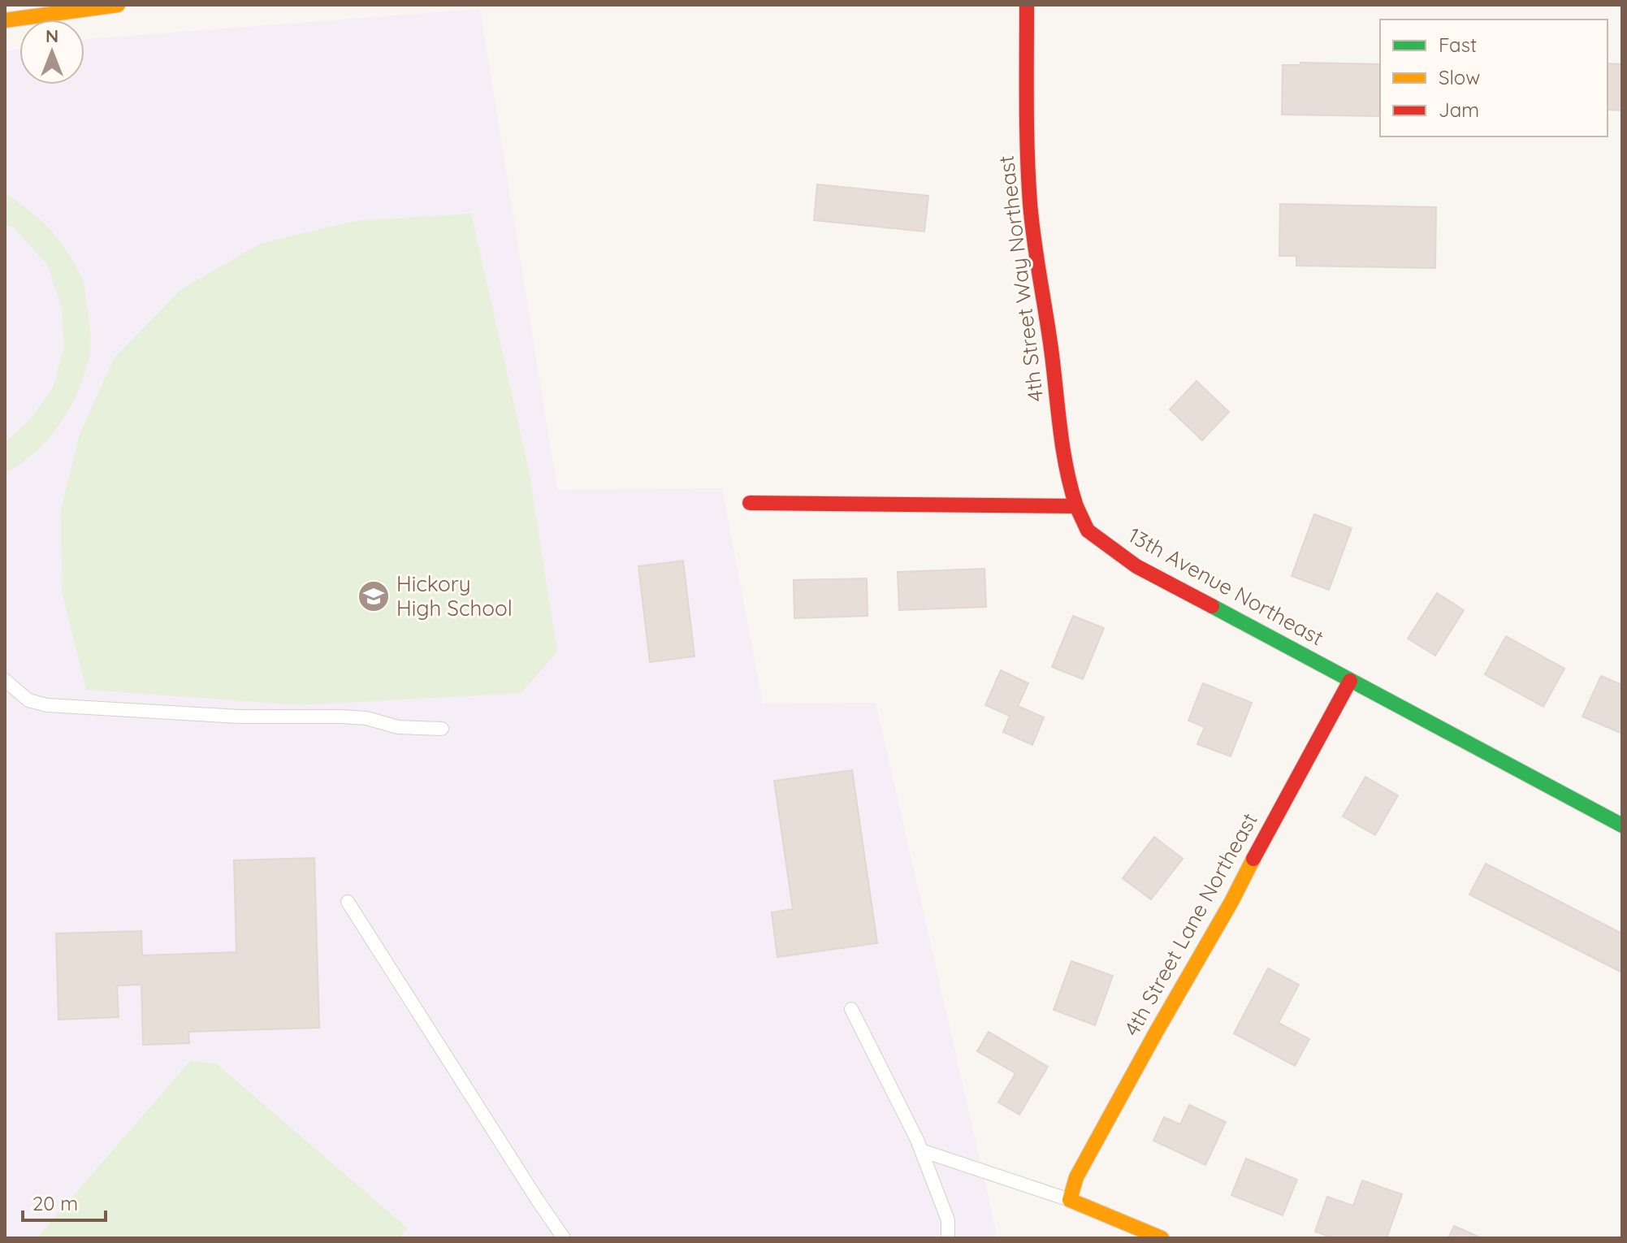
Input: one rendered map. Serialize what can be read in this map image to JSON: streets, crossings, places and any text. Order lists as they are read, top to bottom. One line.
{"streets":{"street":["4th Street Way Northeast","13th Avenue Northeast","4th Street Lane Northeast"]},"crossings":[["4th Street Way Northeast","13th Avenue Northeast"],["13th Avenue Northeast","4th Street Lane Northeast"]],"places":{"school or university":["Hickory High School"]},"legend":["Fast","Slow","Jam"],"scale_bar":"20 m","north":"top"}
